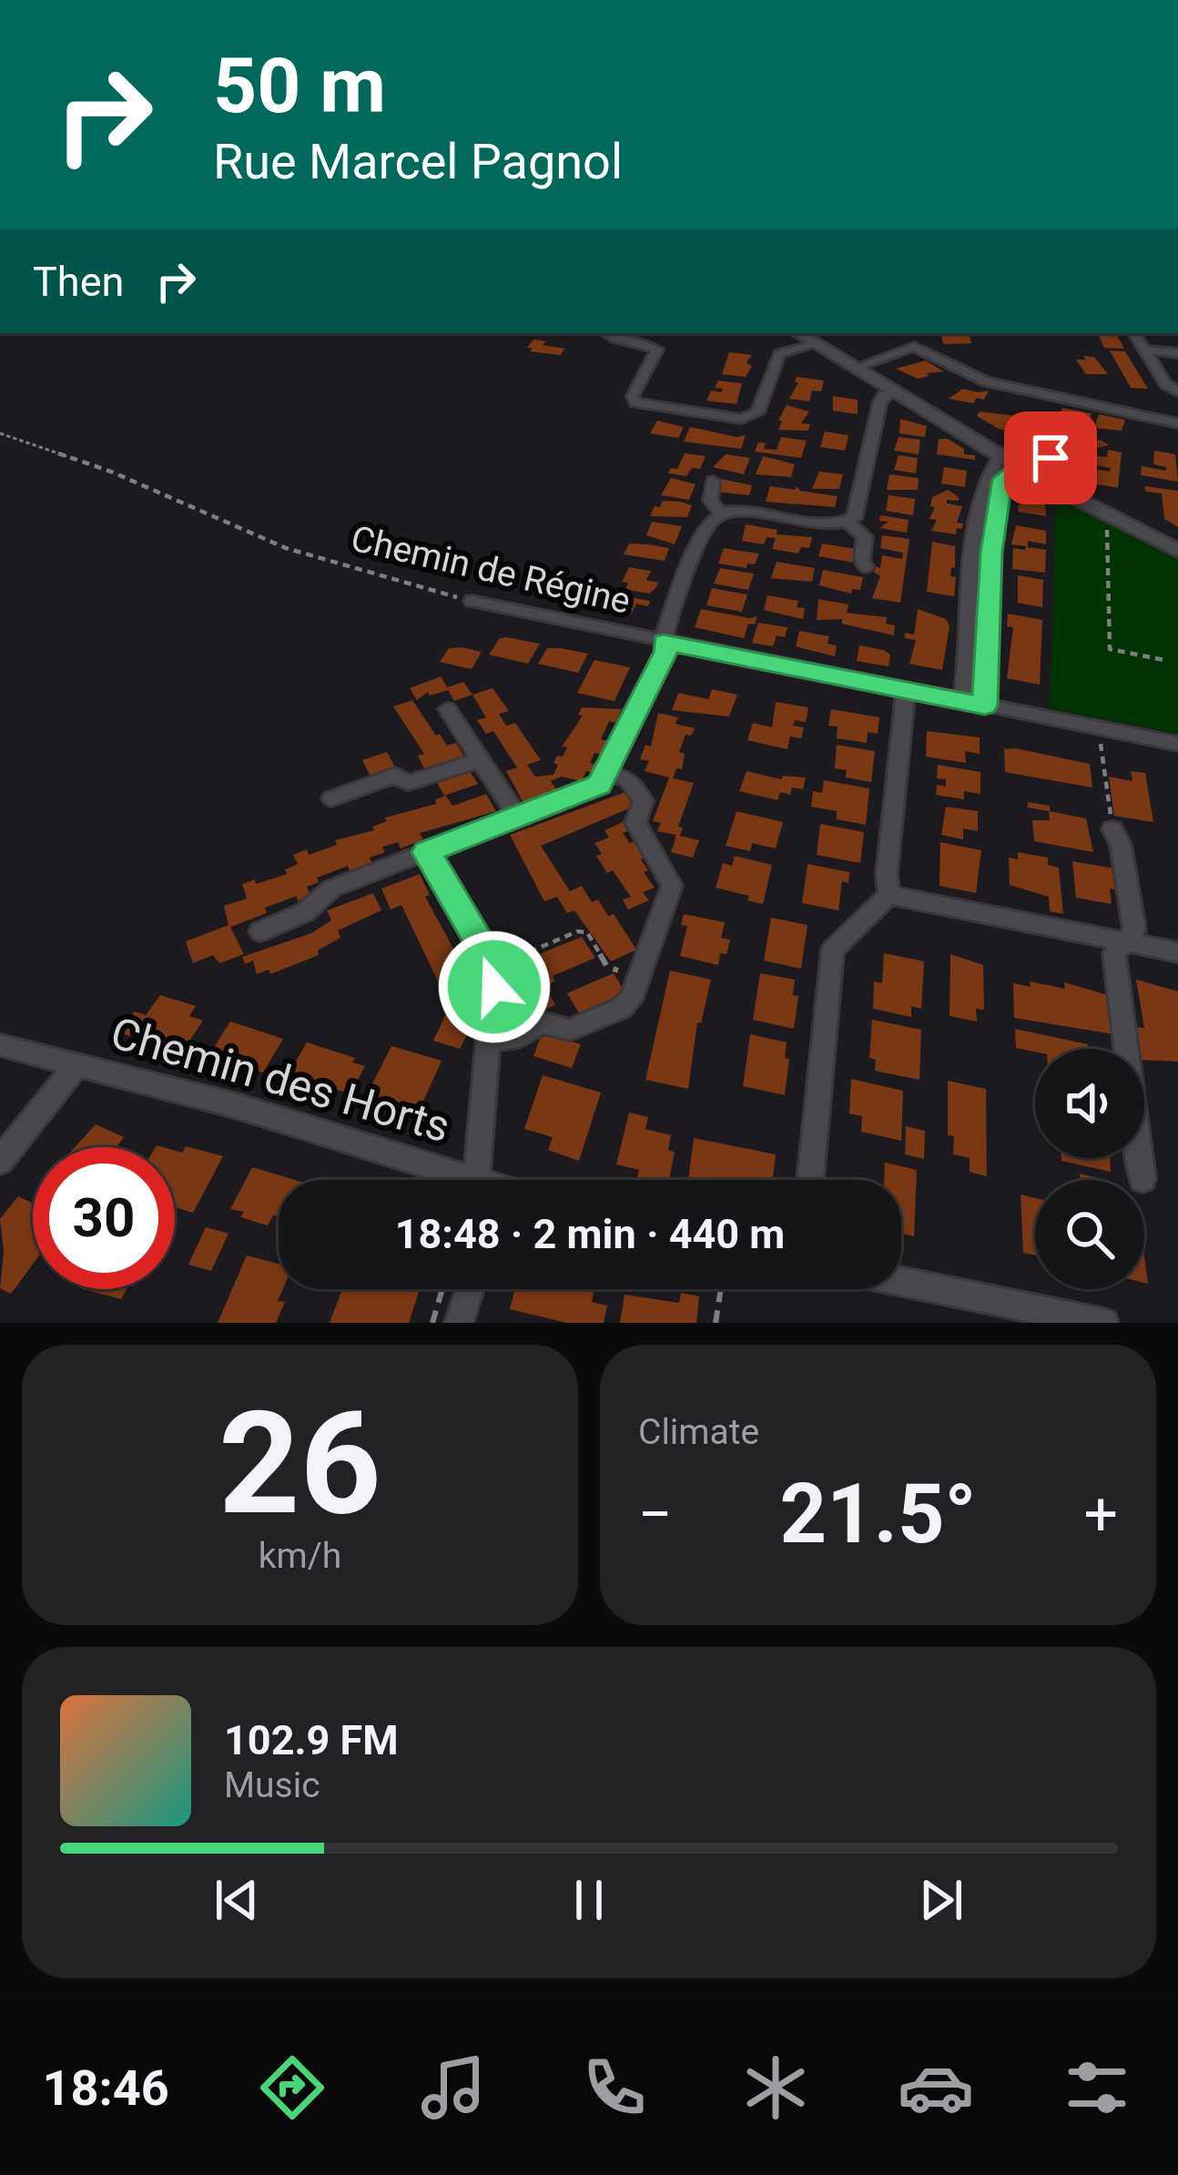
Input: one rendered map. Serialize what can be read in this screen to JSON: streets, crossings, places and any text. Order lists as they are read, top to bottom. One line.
{"streets":{"street":["Chemin de Régine","Chemin des Horts"]},"page":{"turn":["50 m","Rue Marcel Pagnol"],"then":"Then","limit":"30","trip":"18:48 · 2 min · 440 m","tile":[["26","km/h"],"Climate"],"heat":["−","21.5°","+"],"song":["102.9 FM","Music"],"tabs":"18:46"}}
